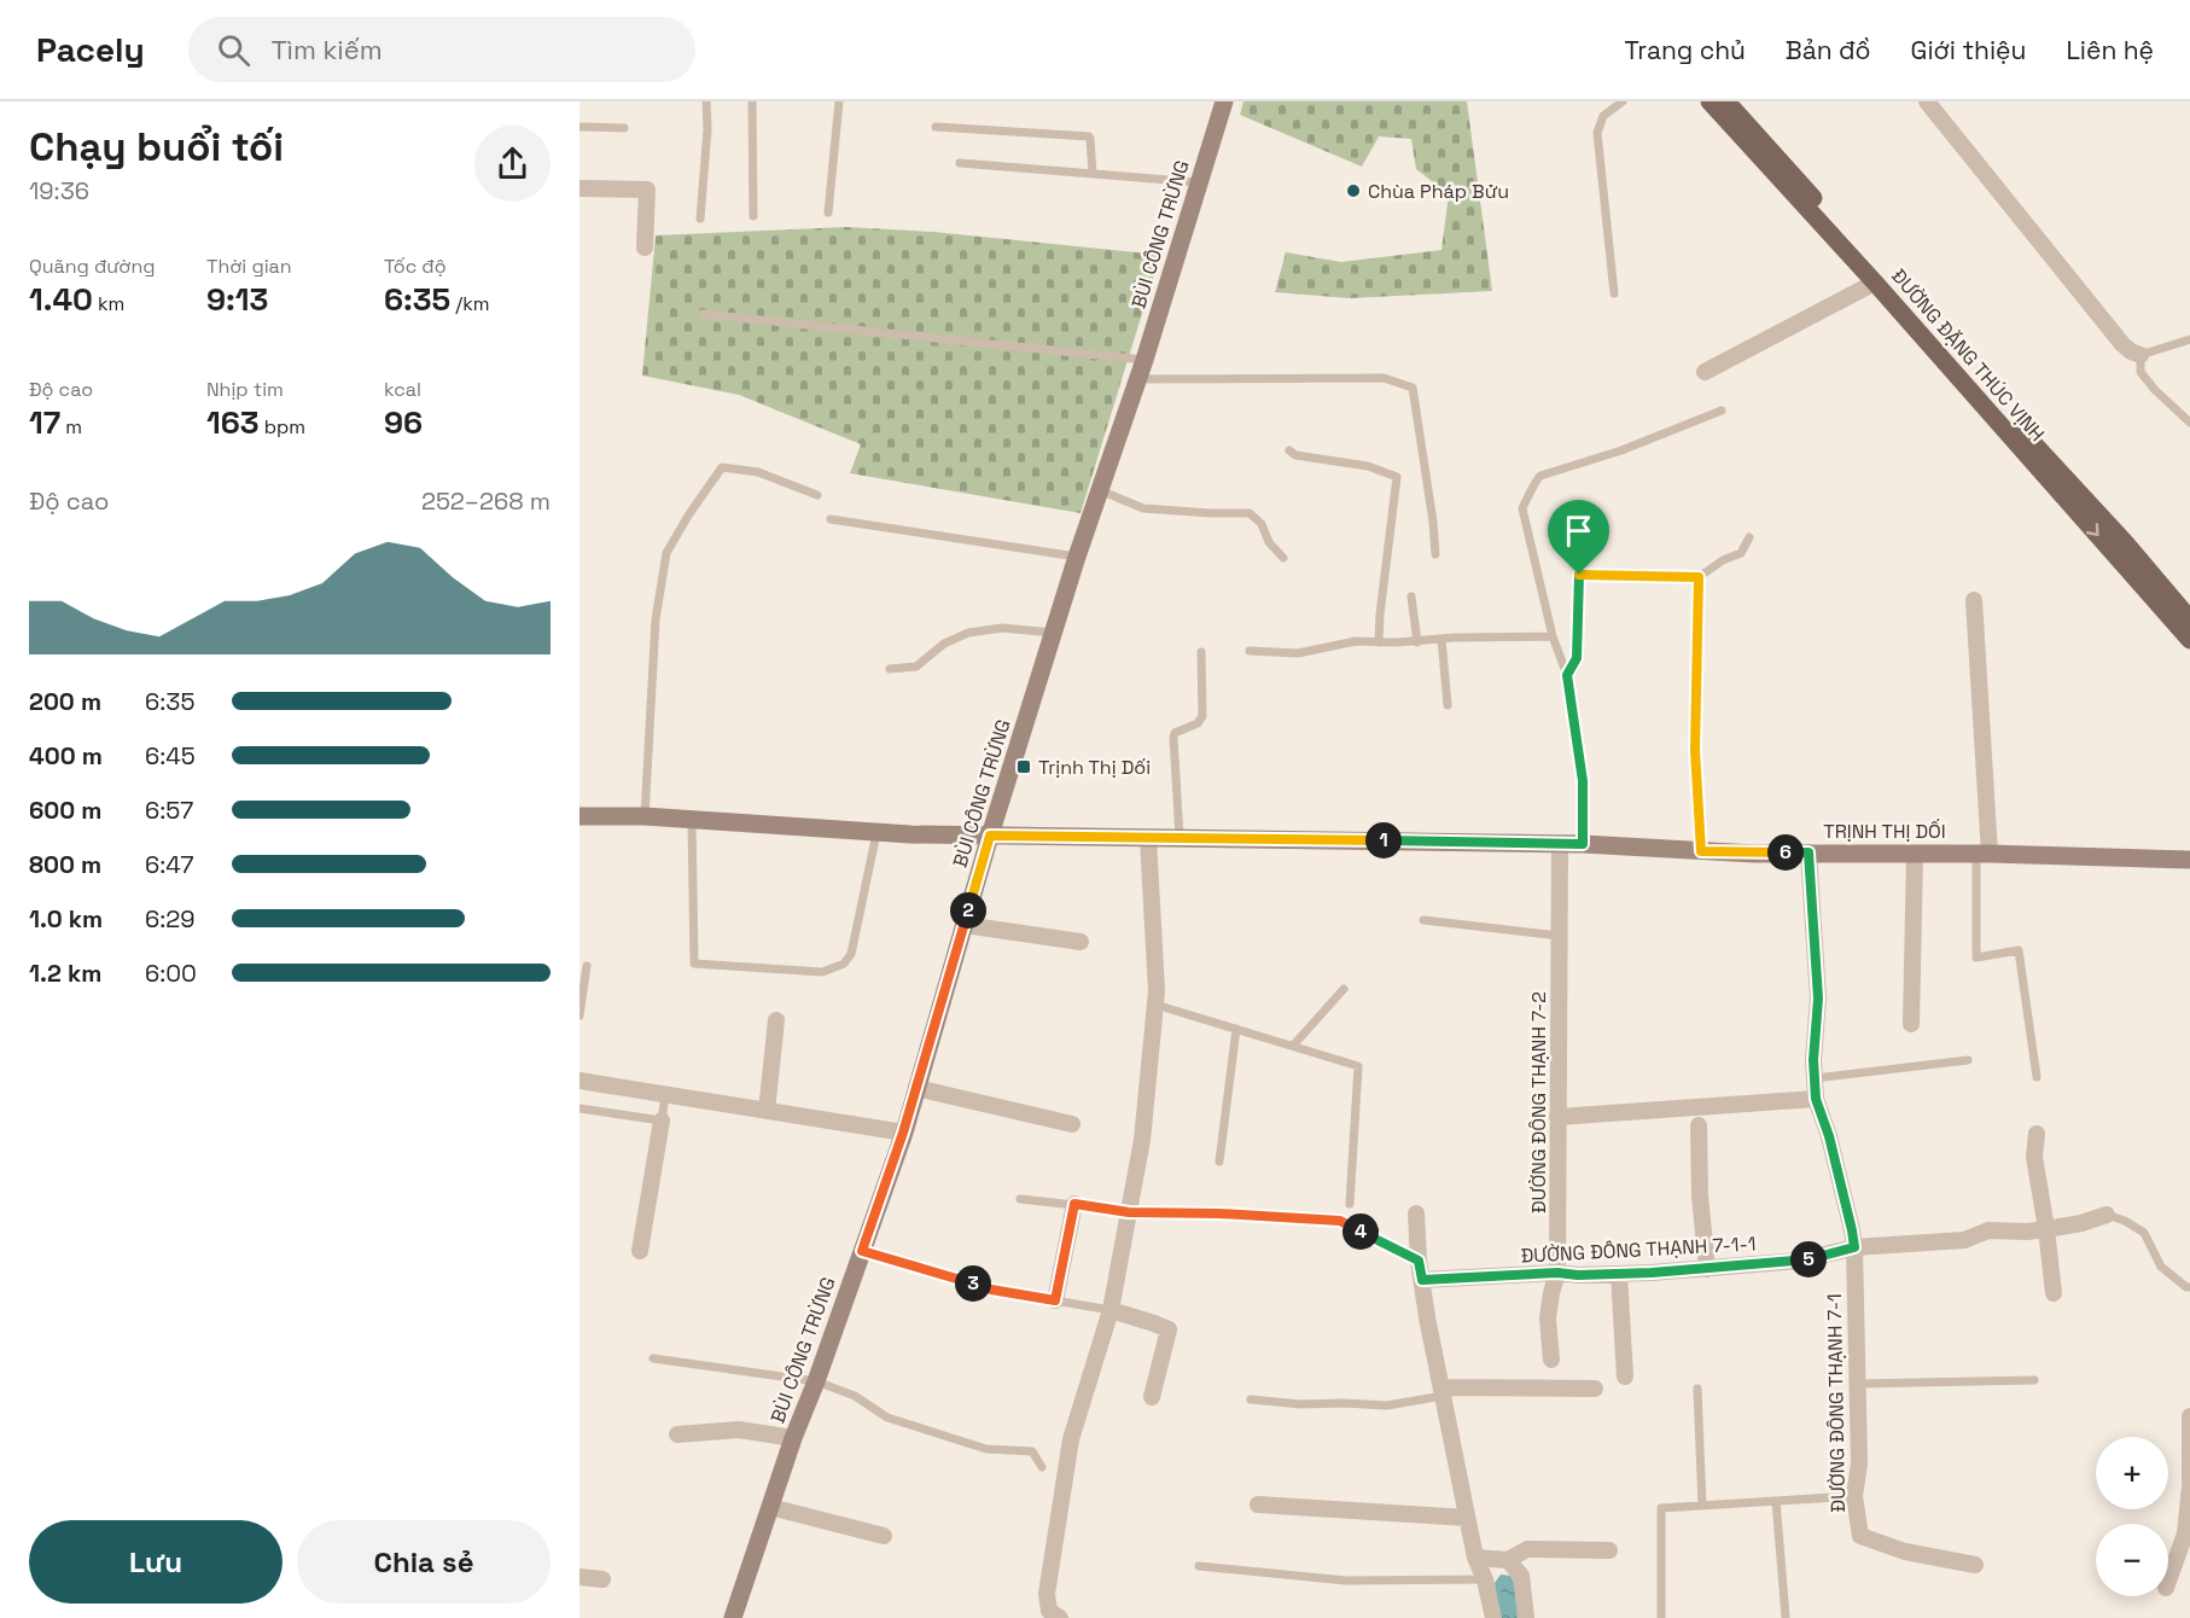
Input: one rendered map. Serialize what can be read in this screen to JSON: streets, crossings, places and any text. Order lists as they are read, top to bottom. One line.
{"streets":{"main road":["ĐƯỜNG ĐẶNG THÚC VỊNH"],"street":["BÙI CÔNG TRỪNG","TRỊNH THỊ DỐI","ĐƯỜNG ĐÔNG THẠNH 7-2","ĐƯỜNG ĐÔNG THẠNH 7-1-1","ĐƯỜNG ĐÔNG THẠNH 7-1"]},"crossings":[["BÙI CÔNG TRỪNG","TRỊNH THỊ DỐI"],["TRỊNH THỊ DỐI","ĐƯỜNG ĐÔNG THẠNH 7-2"],["TRỊNH THỊ DỐI","ĐƯỜNG ĐÔNG THẠNH 7-1"],["ĐƯỜNG ĐÔNG THẠNH 7-2","ĐƯỜNG ĐÔNG THẠNH 7-1-1"],["ĐƯỜNG ĐÔNG THẠNH 7-1-1","ĐƯỜNG ĐÔNG THẠNH 7-1"]],"places":{"other":["Chùa Pháp Bửu"],"transit":["Trịnh Thị Dối"]},"page":{"header":"Pacely","search":"Tìm kiếm","nav":["Trang chủ","Bản đồ","Giới thiệu","Liên hệ"],"heading":["Chạy buổi tối","19:36"],"stats":[["Quãng đường","1.40 km"],["Thời gian","9:13"],["Tốc độ","6:35 /km"],["Độ cao","17 m"],["Nhịp tim","163 bpm"],["kcal","96"]],"chart":["Độ cao","252–268 m"],"list":[{"name":"200 m","note":"6:35"},{"name":"400 m","note":"6:45"},{"name":"600 m","note":"6:57"},{"name":"800 m","note":"6:47"},{"name":"1.0 km","note":"6:29"},{"name":"1.2 km","note":"6:00"}],"pins":["1","6","2","4","5","3"],"map_buttons":["+","−"],"buttons":["Lưu","Chia sẻ"]}}
